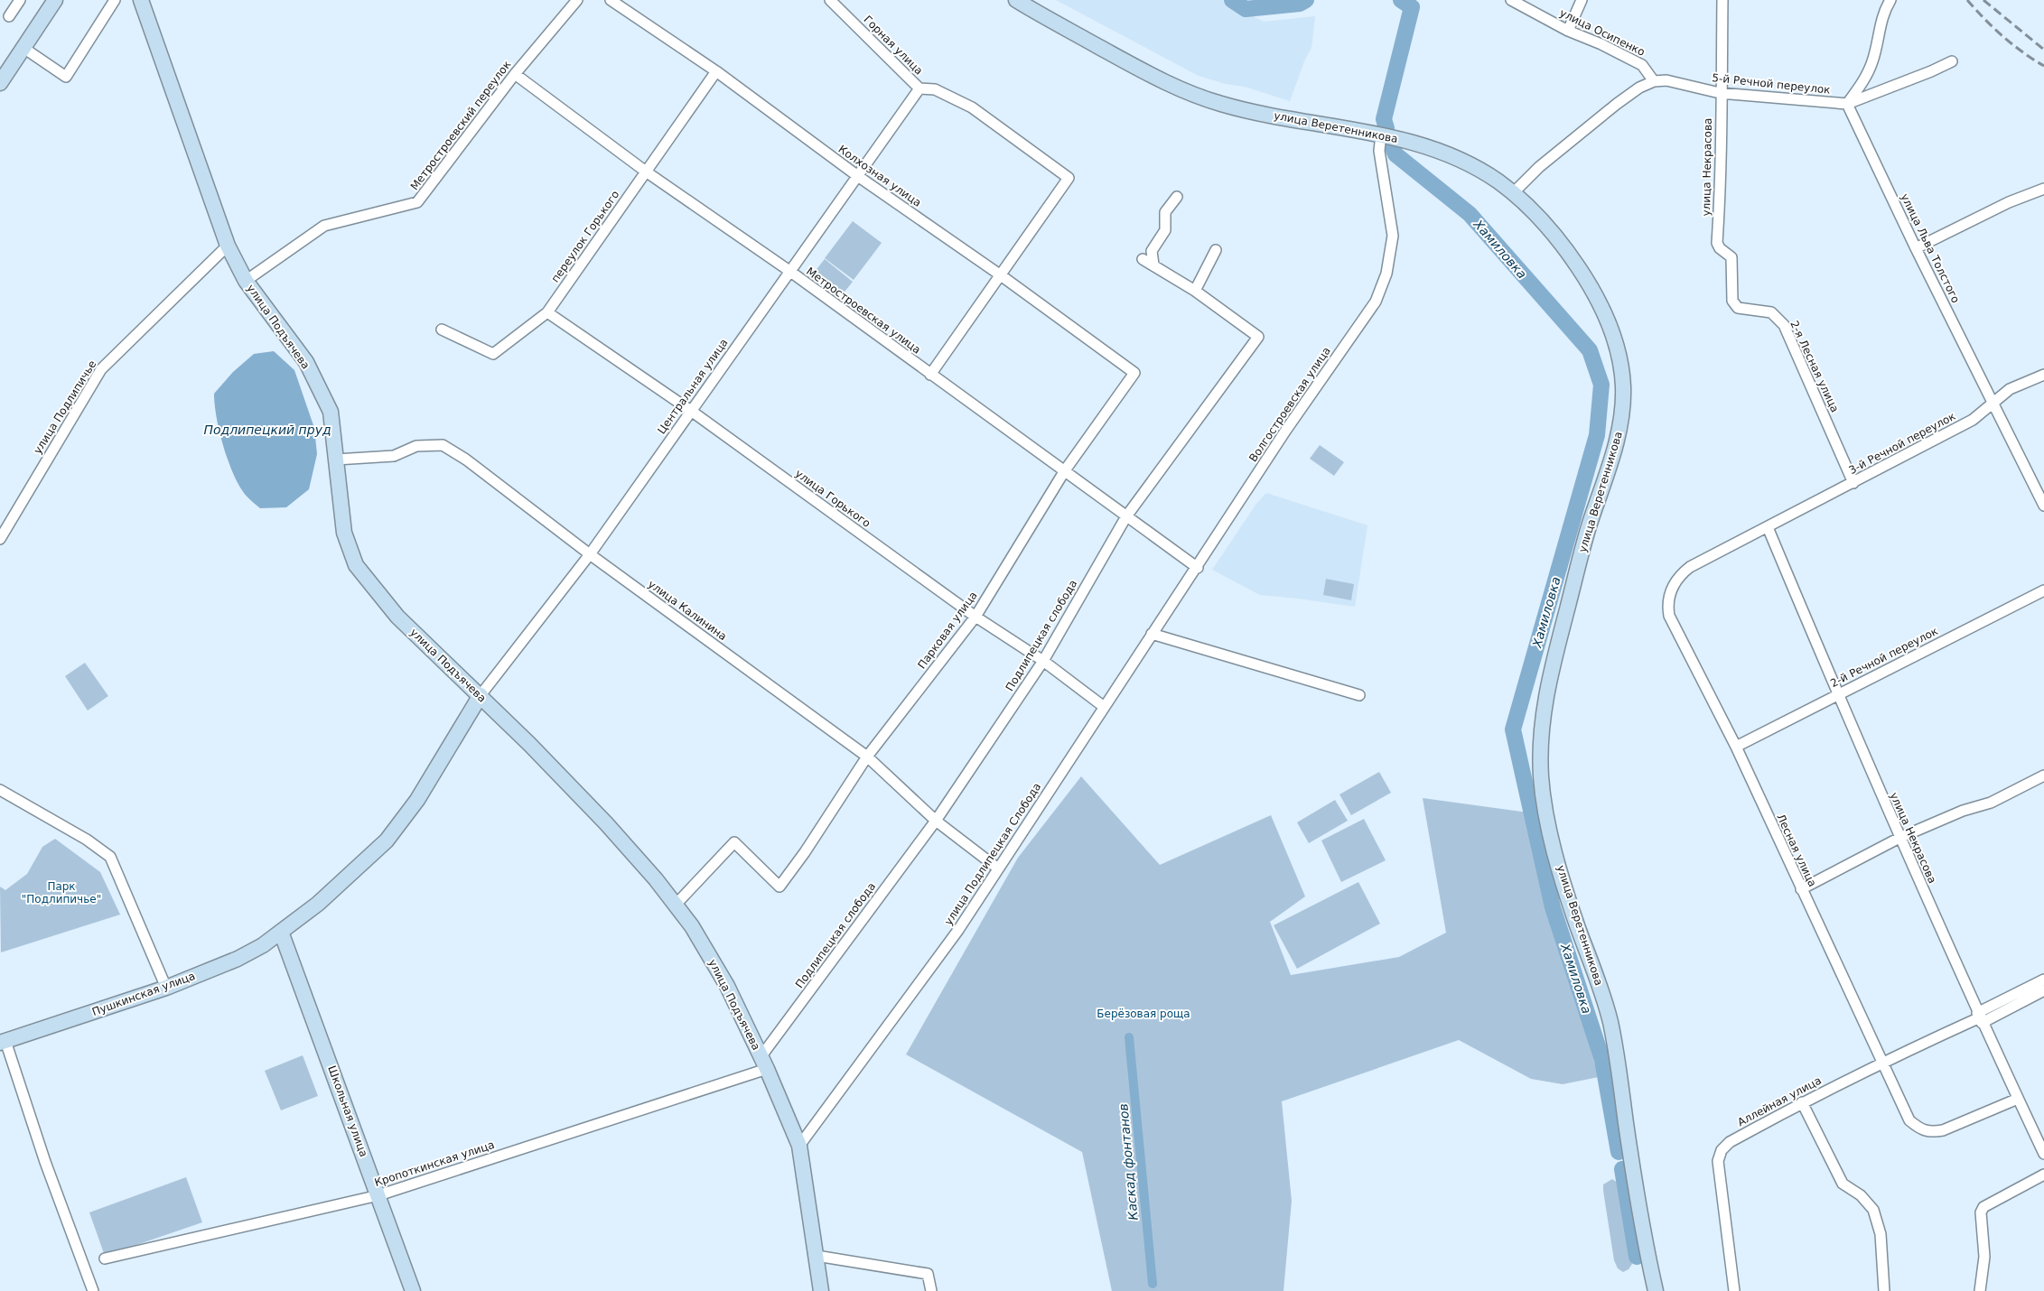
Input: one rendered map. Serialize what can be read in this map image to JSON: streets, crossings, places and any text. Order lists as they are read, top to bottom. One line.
{"streets":{"main road":["улица Веретенникова","улица Подъячева","Пушкинская улица","Школьная улица"],"street":["улица Осипенко","Горная улица","5-й Речной переулок","Метростроевский переулок","улица Некрасова","Колхозная улица","переулок Горького","улица Льва Толстого","Метростроевская улица","2-я Лесная улица","Центральная улица","Волгостроевская улица","улица Подлипичье","3-й Речной переулок","улица Горького","улица Калинина","Парковая улица","Подлипецкая слобода","2-й Речной переулок","Лесная улица","улица Подлипецкая Слобода","Аллейная улица","Кропоткинская улица"]},"crossings":[["улица Осипенко","5-й Речной переулок"],["Горная улица","Центральная улица"],["5-й Речной переулок","улица Некрасова"],["5-й Речной переулок","улица Льва Толстого"],["Метростроевский переулок","Метростроевская улица"],["Метростроевский переулок","улица Подъячева"],["улица Веретенникова","Волгостроевская улица"],["улица Некрасова","2-я Лесная улица"],["улица Некрасова","3-й Речной переулок"],["улица Некрасова","2-й Речной переулок"],["улица Некрасова","Лесная улица"],["улица Некрасова","Аллейная улица"],["Колхозная улица","переулок Горького"],["Колхозная улица","Центральная улица"],["Колхозная улица","Парковая улица"],["переулок Горького","Метростроевская улица"],["переулок Горького","улица Горького"],["улица Льва Толстого","3-й Речной переулок"],["Метростроевская улица","Центральная улица"],["Метростроевская улица","Волгостроевская улица"],["Метростроевская улица","Парковая улица"],["Метростроевская улица","Подлипецкая слобода"],["Метростроевская улица","улица Подлипецкая Слобода"],["улица Подъячева","Центральная улица"],["улица Подъячева","улица Подлипичье"],["улица Подъячева","улица Калинина"],["улица Подъячева","Парковая улица"],["улица Подъячева","Подлипецкая слобода"],["улица Подъячева","улица Подлипецкая Слобода"],["улица Подъячева","Пушкинская улица"],["улица Подъячева","Кропоткинская улица"],["2-я Лесная улица","3-й Речной переулок"],["Центральная улица","улица Горького"],["Центральная улица","улица Калинина"],["Центральная улица","Пушкинская улица"],["Волгостроевская улица","улица Подлипецкая Слобода"],["3-й Речной переулок","Лесная улица"],["улица Горького","Парковая улица"],["улица Горького","Подлипецкая слобода"],["улица Горького","улица Подлипецкая Слобода"],["улица Калинина","Парковая улица"],["улица Калинина","Подлипецкая слобода"],["улица Калинина","улица Подлипецкая Слобода"],["Подлипецкая слобода","Кропоткинская улица"],["2-й Речной переулок","Лесная улица"],["Лесная улица","Аллейная улица"],["Пушкинская улица","Школьная улица"],["Школьная улица","Кропоткинская улица"]],"water":["Хамиловка","Подлипецкий пруд","Каскад фонтанов"],"parks":["Парк \"Подлипичье\"","Берёзовая роща"]}
